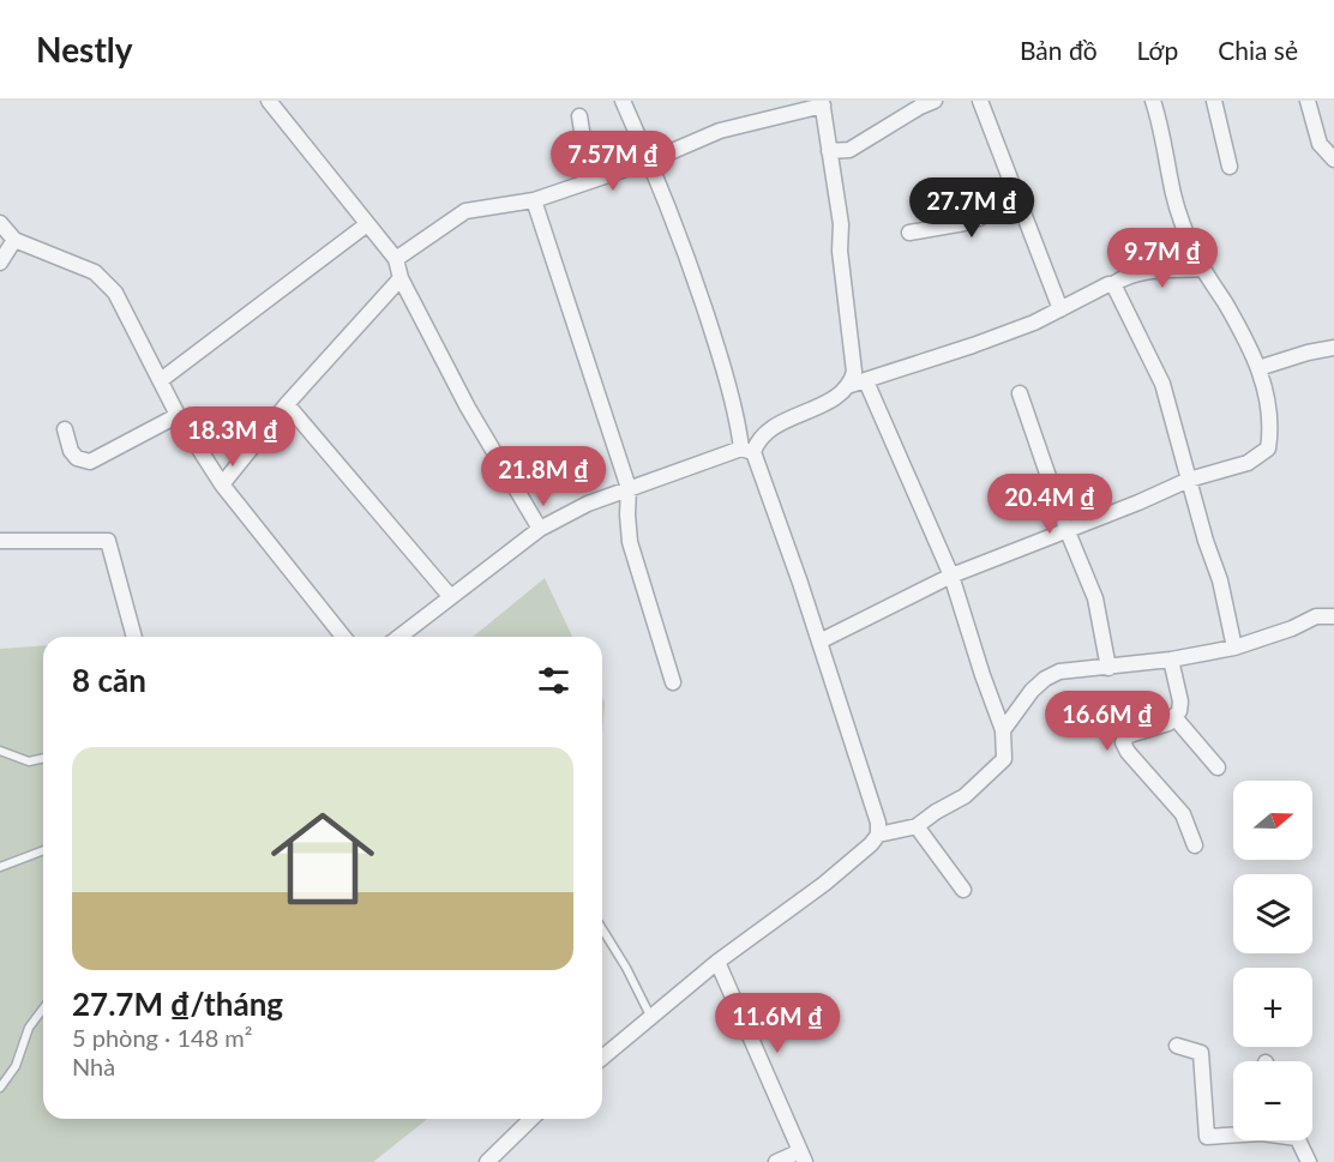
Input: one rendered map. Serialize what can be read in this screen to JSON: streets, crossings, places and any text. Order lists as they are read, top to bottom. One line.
{"north":"right","page":{"header":"Nestly","nav":["Bản đồ","Lớp","Chia sẻ"],"price":["7.57M ₫","27.7M ₫","9.7M ₫","18.3M ₫","21.8M ₫","20.4M ₫","16.6M ₫","11.6M ₫"],"heading":"8 căn","list":[{"name":"27.7M ₫/tháng","note":"5 phòng · 148 m² · Nhà"}],"map_buttons":["+","−"]}}
